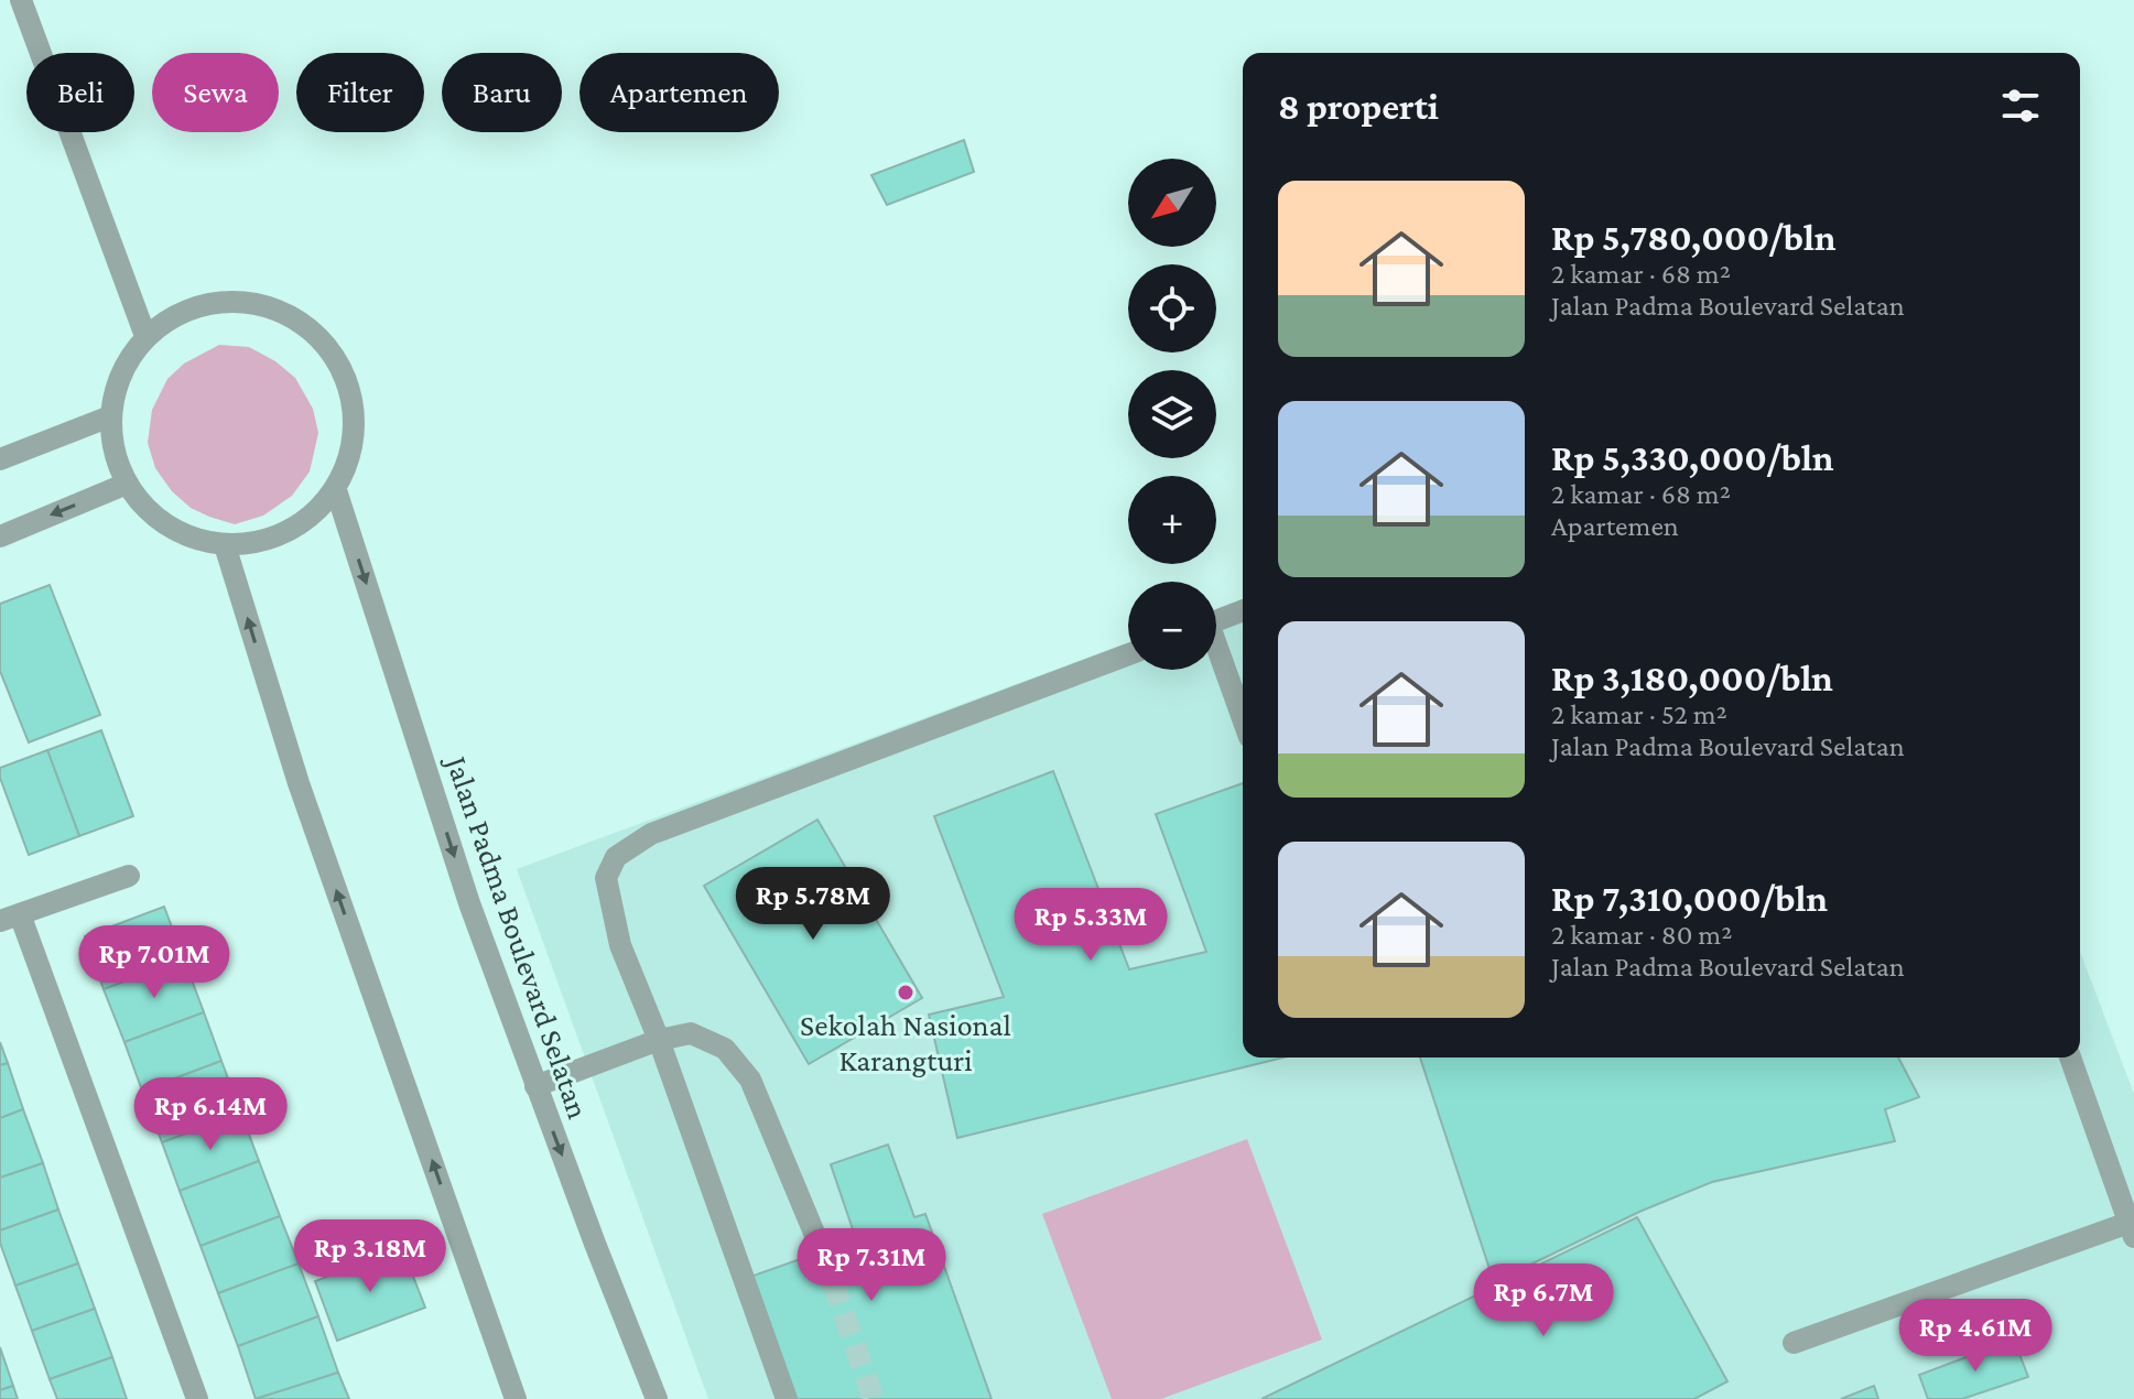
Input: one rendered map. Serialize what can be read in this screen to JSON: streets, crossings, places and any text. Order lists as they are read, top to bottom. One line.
{"streets":{"street":["Jalan Padma Boulevard Selatan"]},"places":["Sekolah Nasional Karangturi"],"north":"bottom left","page":{"chip":["Beli","Sewa","Filter","Baru","Apartemen"],"heading":"8 properti","map_buttons":["+","−"],"list":[{"name":"Rp 5,780,000/bln","note":"2 kamar · 68 m² · Jalan Padma Boulevard Selatan"},{"name":"Rp 5,330,000/bln","note":"2 kamar · 68 m² · Apartemen"},{"name":"Rp 3,180,000/bln","note":"2 kamar · 52 m² · Jalan Padma Boulevard Selatan"},{"name":"Rp 7,310,000/bln","note":"2 kamar · 80 m² · Jalan Padma Boulevard Selatan"}],"price":["Rp 5.78M","Rp 5.33M","Rp 7.01M","Rp 6.14M","Rp 3.18M","Rp 7.31M","Rp 6.7M","Rp 4.61M"]}}
